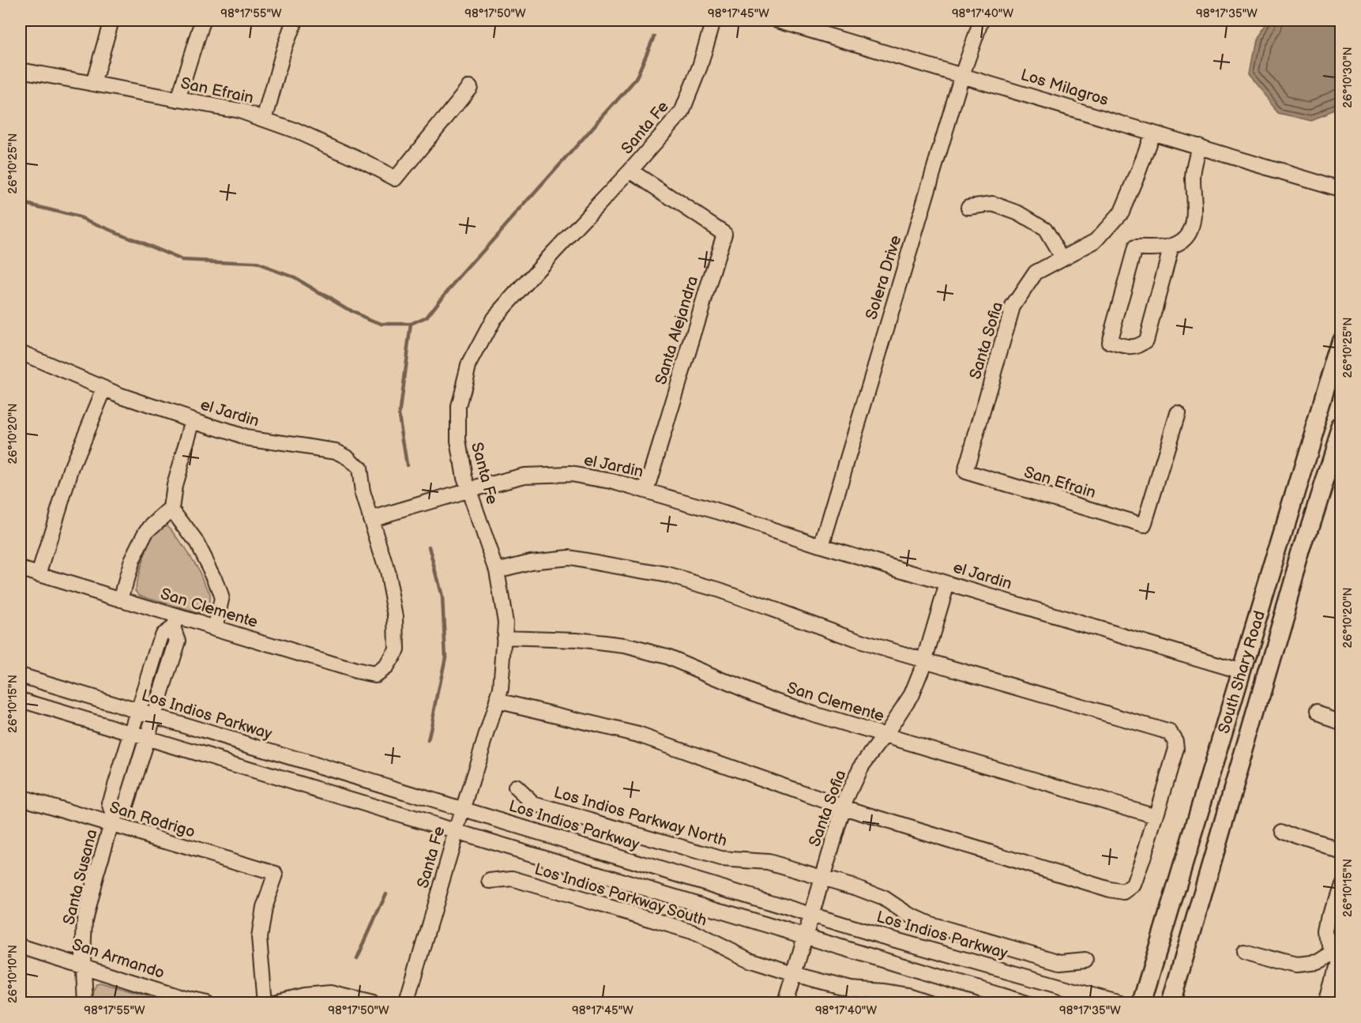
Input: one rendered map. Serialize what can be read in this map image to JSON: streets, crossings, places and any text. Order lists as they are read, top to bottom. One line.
{"streets":{"main road":["South Shary Road"],"street":["Los Milagros","San Efrain","Santa Fe","Solera Drive","Santa Alejandra","Santa Sofia","el Jardin","San Clemente","Los Indios Parkway","Los Indios Parkway North","San Rodrigo","Santa Susana","Los Indios Parkway South","San Armando"]},"crossings":[["Los Milagros","Solera Drive"],["Los Milagros","Santa Sofia"],["San Efrain","Santa Sofia"],["Santa Fe","Santa Alejandra"],["Santa Fe","el Jardin"],["Santa Fe","San Clemente"],["Santa Fe","Los Indios Parkway"],["Solera Drive","el Jardin"],["Santa Alejandra","el Jardin"],["Santa Sofia","el Jardin"],["Santa Sofia","San Clemente"],["Santa Sofia","Los Indios Parkway"],["Santa Sofia","Los Indios Parkway North"],["Santa Sofia","Los Indios Parkway South"],["el Jardin","San Clemente"],["el Jardin","South Shary Road"],["San Clemente","Santa Susana"],["Los Indios Parkway","Santa Susana"],["San Rodrigo","Santa Susana"],["Santa Susana","San Armando"]],"coordinates":["98°17'55\"W","98°17'50\"W","98°17'45\"W","98°17'40\"W","98°17'35\"W","26°10'30\"N","26°10'25\"N","26°10'20\"N","26°10'15\"N","26°10'10\"N"]}
